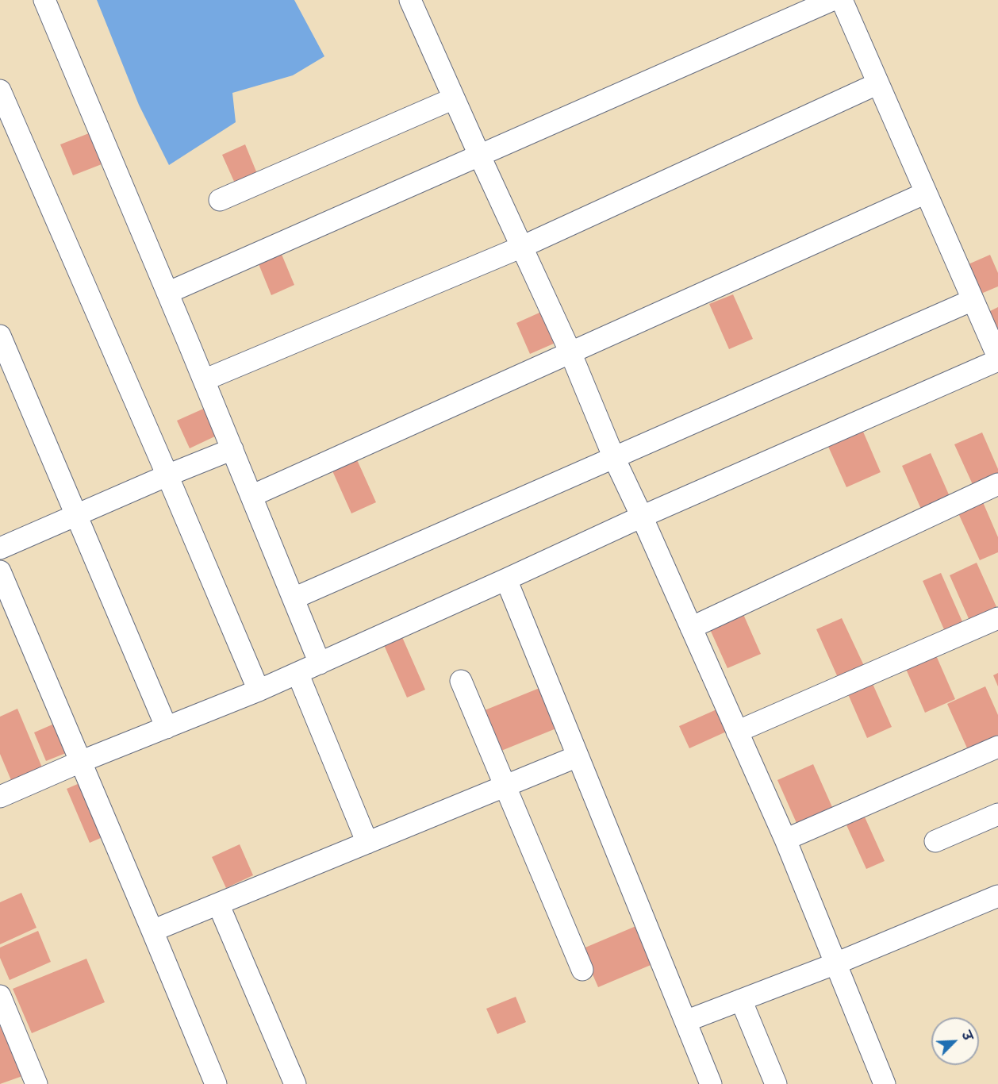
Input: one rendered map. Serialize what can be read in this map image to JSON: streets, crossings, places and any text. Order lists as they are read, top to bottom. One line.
{"north":"top right"}
